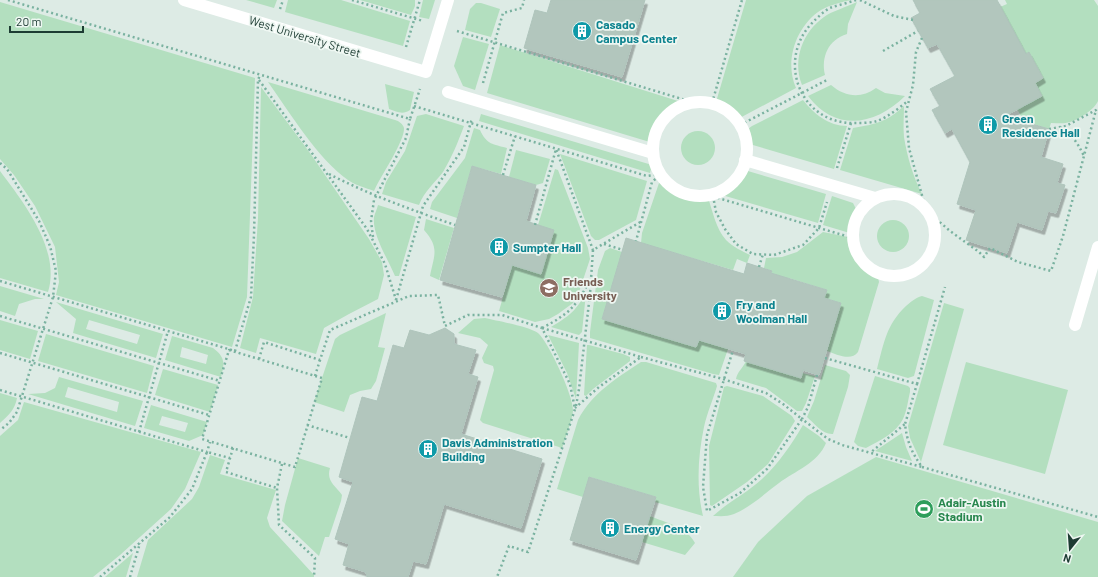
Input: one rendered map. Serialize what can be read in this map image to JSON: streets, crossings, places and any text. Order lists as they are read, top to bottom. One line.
{"streets":{"street":["West University Street"]},"places":{"building":["Casado Campus Center","Green Residence Hall","Sumpter Hall","Fry and Woolman Hall","Davis Administration Building","Energy Center"],"school or university":["Friends University"],"sports":["Adair-Austin Stadium"]},"scale_bar":"20 m","north":"bottom"}
